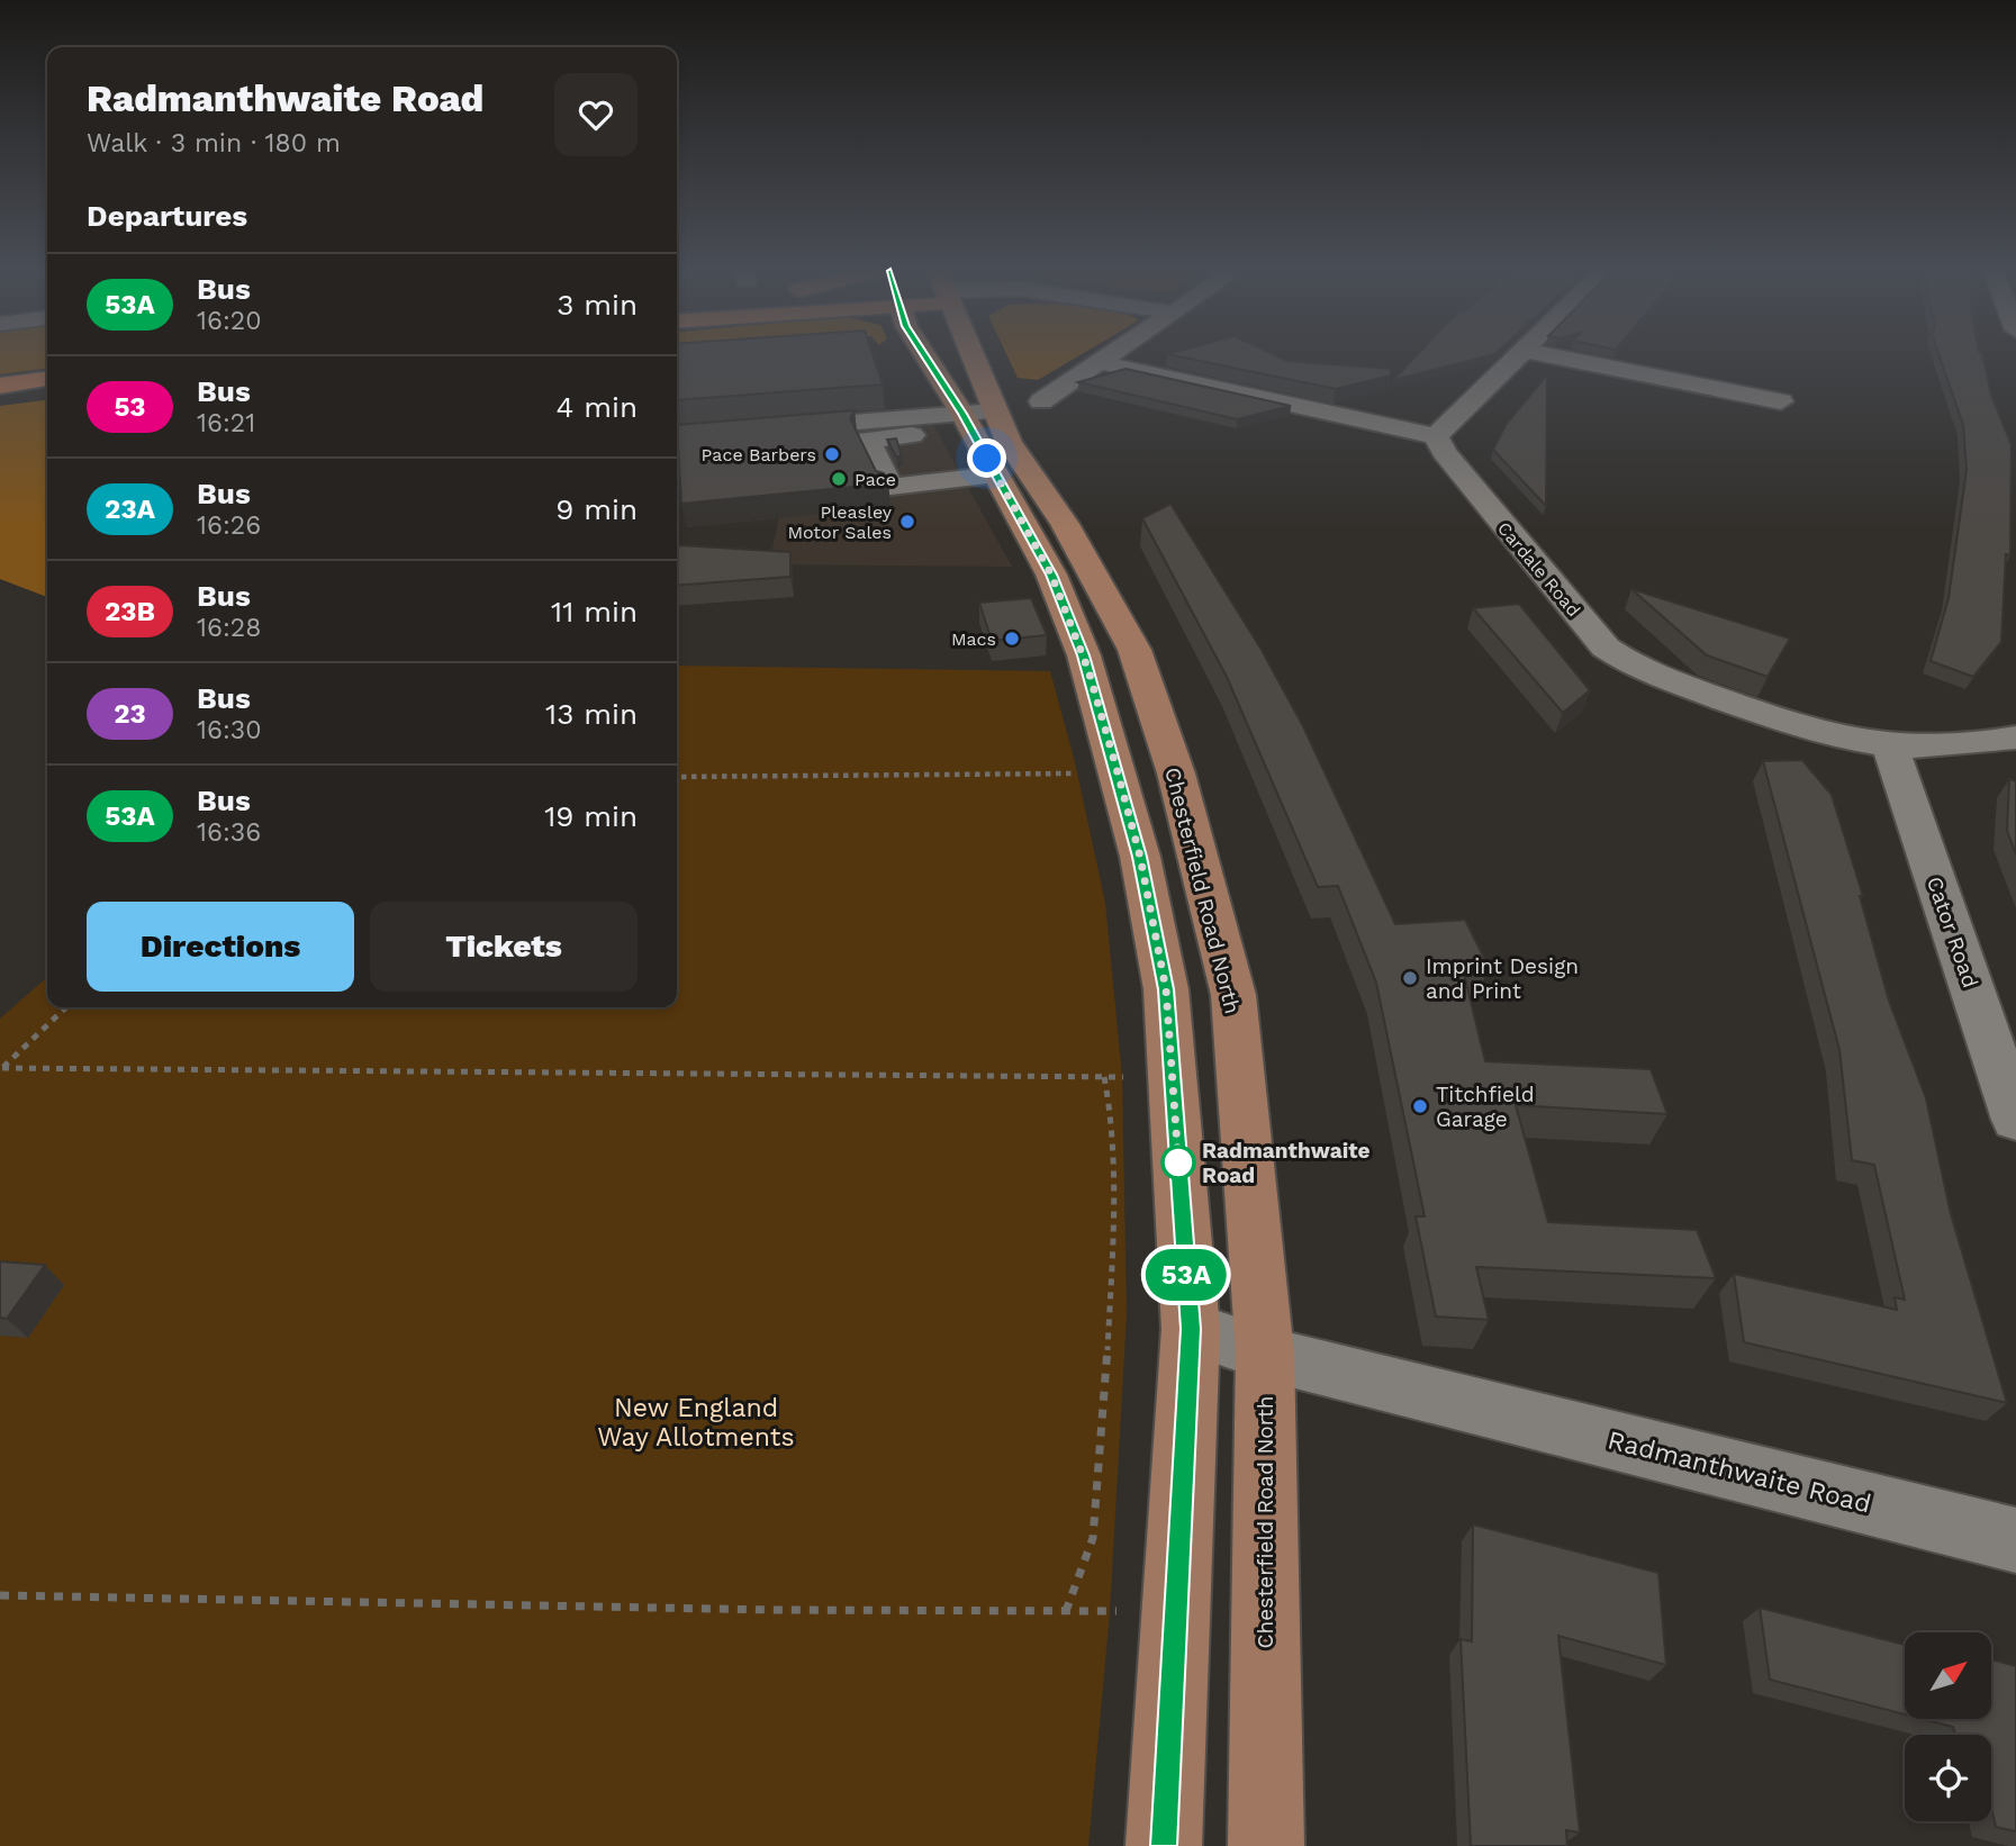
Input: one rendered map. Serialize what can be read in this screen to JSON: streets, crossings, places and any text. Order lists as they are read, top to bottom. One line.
{"streets":{"main road":["Chesterfield Road North"],"street":["Cardale Road","Cator Road","Radmanthwaite Road"]},"crossings":[["Cardale Road","Cator Road"],["Chesterfield Road North","Radmanthwaite Road"]],"parks":["New England Way Allotments"],"places":["Pace Barbers","Pace","Pleasley Motor Sales","Macs","Imprint Design and Print","Titchfield Garage","Radmanthwaite Road"],"lines":["bus line 53A"],"north":"top right","page":{"on_map":"53A","heading":[["Radmanthwaite Road","Walk · 3 min · 180 m"],"Departures"],"list":[{"mark":"53A","name":"Bus","note":"16:20","value":"3 min"},{"mark":"53","name":"Bus","note":"16:21","value":"4 min"},{"mark":"23A","name":"Bus","note":"16:26","value":"9 min"},{"mark":"23B","name":"Bus","note":"16:28","value":"11 min"},{"mark":"23","name":"Bus","note":"16:30","value":"13 min"},{"mark":"53A","name":"Bus","note":"16:36","value":"19 min"}],"buttons":["Directions","Tickets"]}}
